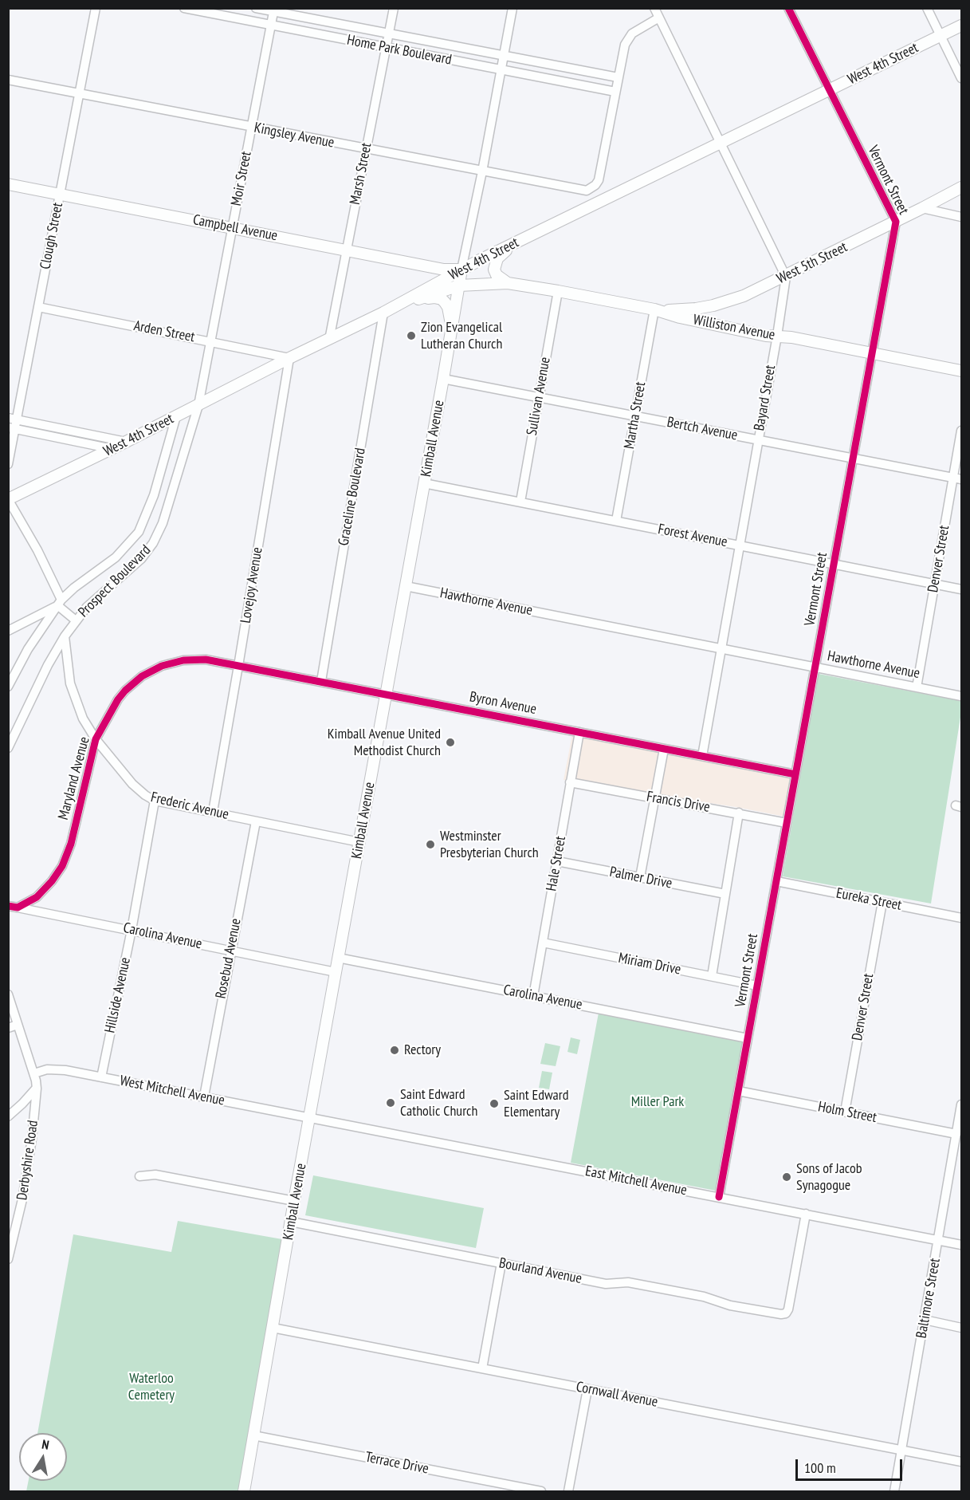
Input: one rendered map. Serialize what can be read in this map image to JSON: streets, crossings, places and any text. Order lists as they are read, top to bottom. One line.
{"streets":{"main road":["West 4th Street","Campbell Avenue","West 5th Street","Williston Avenue","Kimball Avenue"],"street":["Home Park Boulevard","Kingsley Avenue","Marsh Street","Moir Street","Vermont Street","Clough Street","Arden Street","Sullivan Avenue","Bayard Street","Martha Street","Bertch Avenue","Graceline Boulevard","Forest Avenue","Denver Street","Prospect Boulevard","Lovejoy Avenue","Hawthorne Avenue","Byron Avenue","Maryland Avenue","Francis Drive","Frederic Avenue","Hale Street","Palmer Drive","Eureka Street","Carolina Avenue","Rosebud Avenue","Miriam Drive","Hillside Avenue","West Mitchell Avenue","Holm Street","Derbyshire Road","East Mitchell Avenue","Bourland Avenue","Baltimore Street","Cornwall Avenue","Terrace Drive"]},"crossings":[["Home Park Boulevard","Kingsley Avenue"],["Home Park Boulevard","Marsh Street"],["Home Park Boulevard","Moir Street"],["Home Park Boulevard","Kimball Avenue"],["West 4th Street","Marsh Street"],["West 4th Street","Moir Street"],["West 4th Street","Vermont Street"],["West 4th Street","Campbell Avenue"],["West 4th Street","Williston Avenue"],["West 4th Street","Arden Street"],["West 4th Street","Kimball Avenue"],["West 4th Street","Graceline Boulevard"],["West 4th Street","Prospect Boulevard"],["West 4th Street","Lovejoy Avenue"],["Kingsley Avenue","Marsh Street"],["Kingsley Avenue","Moir Street"],["Kingsley Avenue","Clough Street"],["Kingsley Avenue","Kimball Avenue"],["Marsh Street","Campbell Avenue"],["Moir Street","Campbell Avenue"],["Moir Street","Arden Street"],["Moir Street","Prospect Boulevard"],["Vermont Street","West 5th Street"],["Vermont Street","Williston Avenue"],["Vermont Street","Bertch Avenue"],["Vermont Street","Forest Avenue"],["Vermont Street","Hawthorne Avenue"],["Vermont Street","Byron Avenue"],["Vermont Street","Francis Drive"],["Vermont Street","Eureka Street"],["Vermont Street","Carolina Avenue"],["Vermont Street","Miriam Drive"],["Vermont Street","Holm Street"],["Vermont Street","East Mitchell Avenue"],["Campbell Avenue","Clough Street"],["Campbell Avenue","Kimball Avenue"],["Clough Street","Arden Street"],["West 5th Street","Williston Avenue"],["West 5th Street","Bayard Street"],["West 5th Street","Martha Street"],["Williston Avenue","Sullivan Avenue"],["Williston Avenue","Bayard Street"],["Williston Avenue","Martha Street"],["Williston Avenue","Kimball Avenue"],["Williston Avenue","Graceline Boulevard"],["Arden Street","Lovejoy Avenue"],["Sullivan Avenue","Bertch Avenue"],["Sullivan Avenue","Forest Avenue"],["Bayard Street","Bertch Avenue"],["Bayard Street","Forest Avenue"],["Bayard Street","Hawthorne Avenue"],["Bayard Street","Byron Avenue"],["Martha Street","Bertch Avenue"],["Martha Street","Forest Avenue"],["Bertch Avenue","Kimball Avenue"],["Bertch Avenue","Denver Street"],["Kimball Avenue","Forest Avenue"],["Kimball Avenue","Hawthorne Avenue"],["Kimball Avenue","Byron Avenue"],["Kimball Avenue","Frederic Avenue"],["Kimball Avenue","Carolina Avenue"],["Kimball Avenue","West Mitchell Avenue"],["Kimball Avenue","East Mitchell Avenue"],["Kimball Avenue","Bourland Avenue"],["Kimball Avenue","Cornwall Avenue"],["Kimball Avenue","Terrace Drive"],["Graceline Boulevard","Byron Avenue"],["Forest Avenue","Denver Street"],["Denver Street","Hawthorne Avenue"],["Denver Street","Eureka Street"],["Denver Street","Holm Street"],["Prospect Boulevard","Frederic Avenue"],["Lovejoy Avenue","Byron Avenue"],["Lovejoy Avenue","Frederic Avenue"],["Byron Avenue","Maryland Avenue"],["Byron Avenue","Hale Street"],["Maryland Avenue","Frederic Avenue"],["Maryland Avenue","Carolina Avenue"],["Francis Drive","Hale Street"],["Frederic Avenue","Rosebud Avenue"],["Frederic Avenue","Hillside Avenue"],["Hale Street","Palmer Drive"],["Hale Street","Carolina Avenue"],["Hale Street","Miriam Drive"],["Carolina Avenue","Rosebud Avenue"],["Carolina Avenue","Hillside Avenue"],["Rosebud Avenue","West Mitchell Avenue"],["Hillside Avenue","West Mitchell Avenue"],["West Mitchell Avenue","Derbyshire Road"],["West Mitchell Avenue","East Mitchell Avenue"],["Holm Street","Baltimore Street"],["East Mitchell Avenue","Bourland Avenue"],["East Mitchell Avenue","Baltimore Street"],["Baltimore Street","Cornwall Avenue"]],"parks":["Miller Park","Waterloo Cemetery"],"places":["Zion Evangelical Lutheran Church","Kimball Avenue United Methodist Church","Westminster Presbyterian Church","Rectory","Saint Edward Catholic Church","Saint Edward Elementary","Sons of Jacob Synagogue"],"scale_bar":"100 m","north":"top"}
